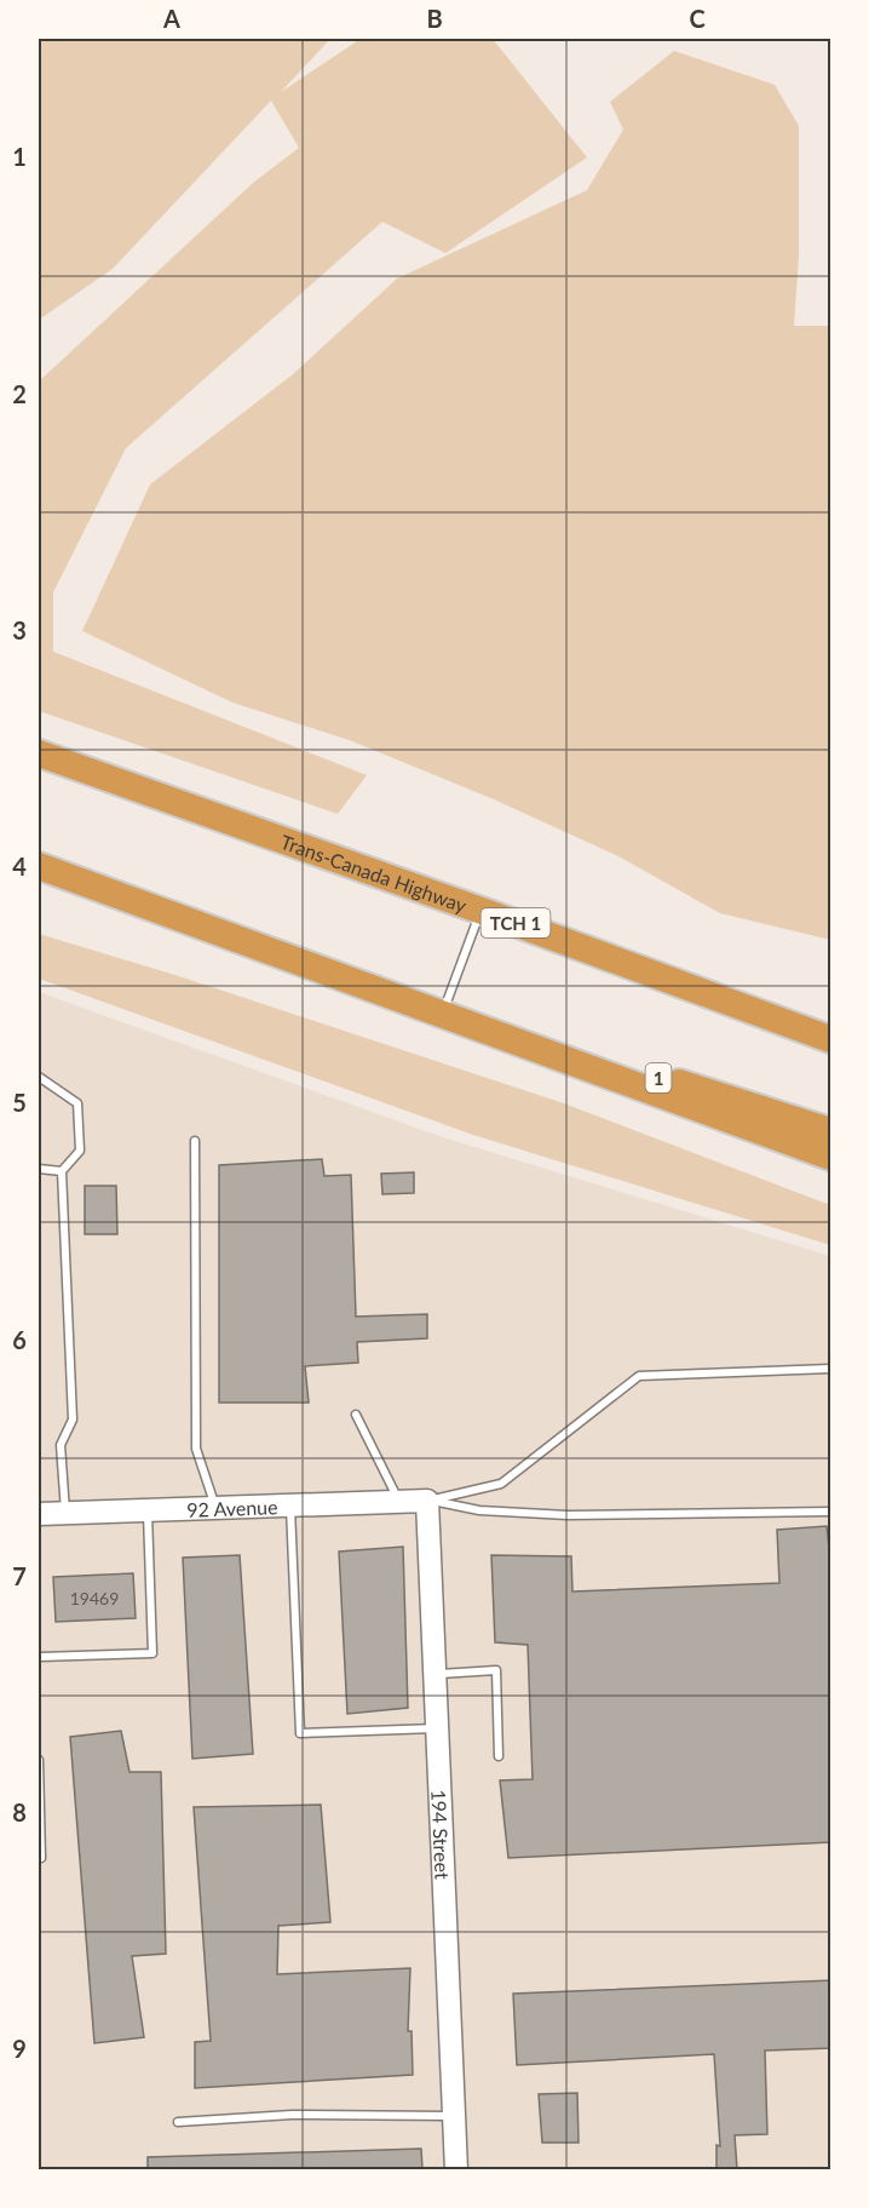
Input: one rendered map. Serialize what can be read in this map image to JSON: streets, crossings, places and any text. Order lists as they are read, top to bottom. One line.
{"streets":{"highway":["Trans-Canada Highway","TCH 1","1"],"street":["92 Avenue","194 Street"]},"crossings":[["92 Avenue","194 Street"]],"house_numbers":["19469"],"grid":{"columns":["A","B","C"],"rows":["1","2","3","4","5","6","7","8","9"]}}
